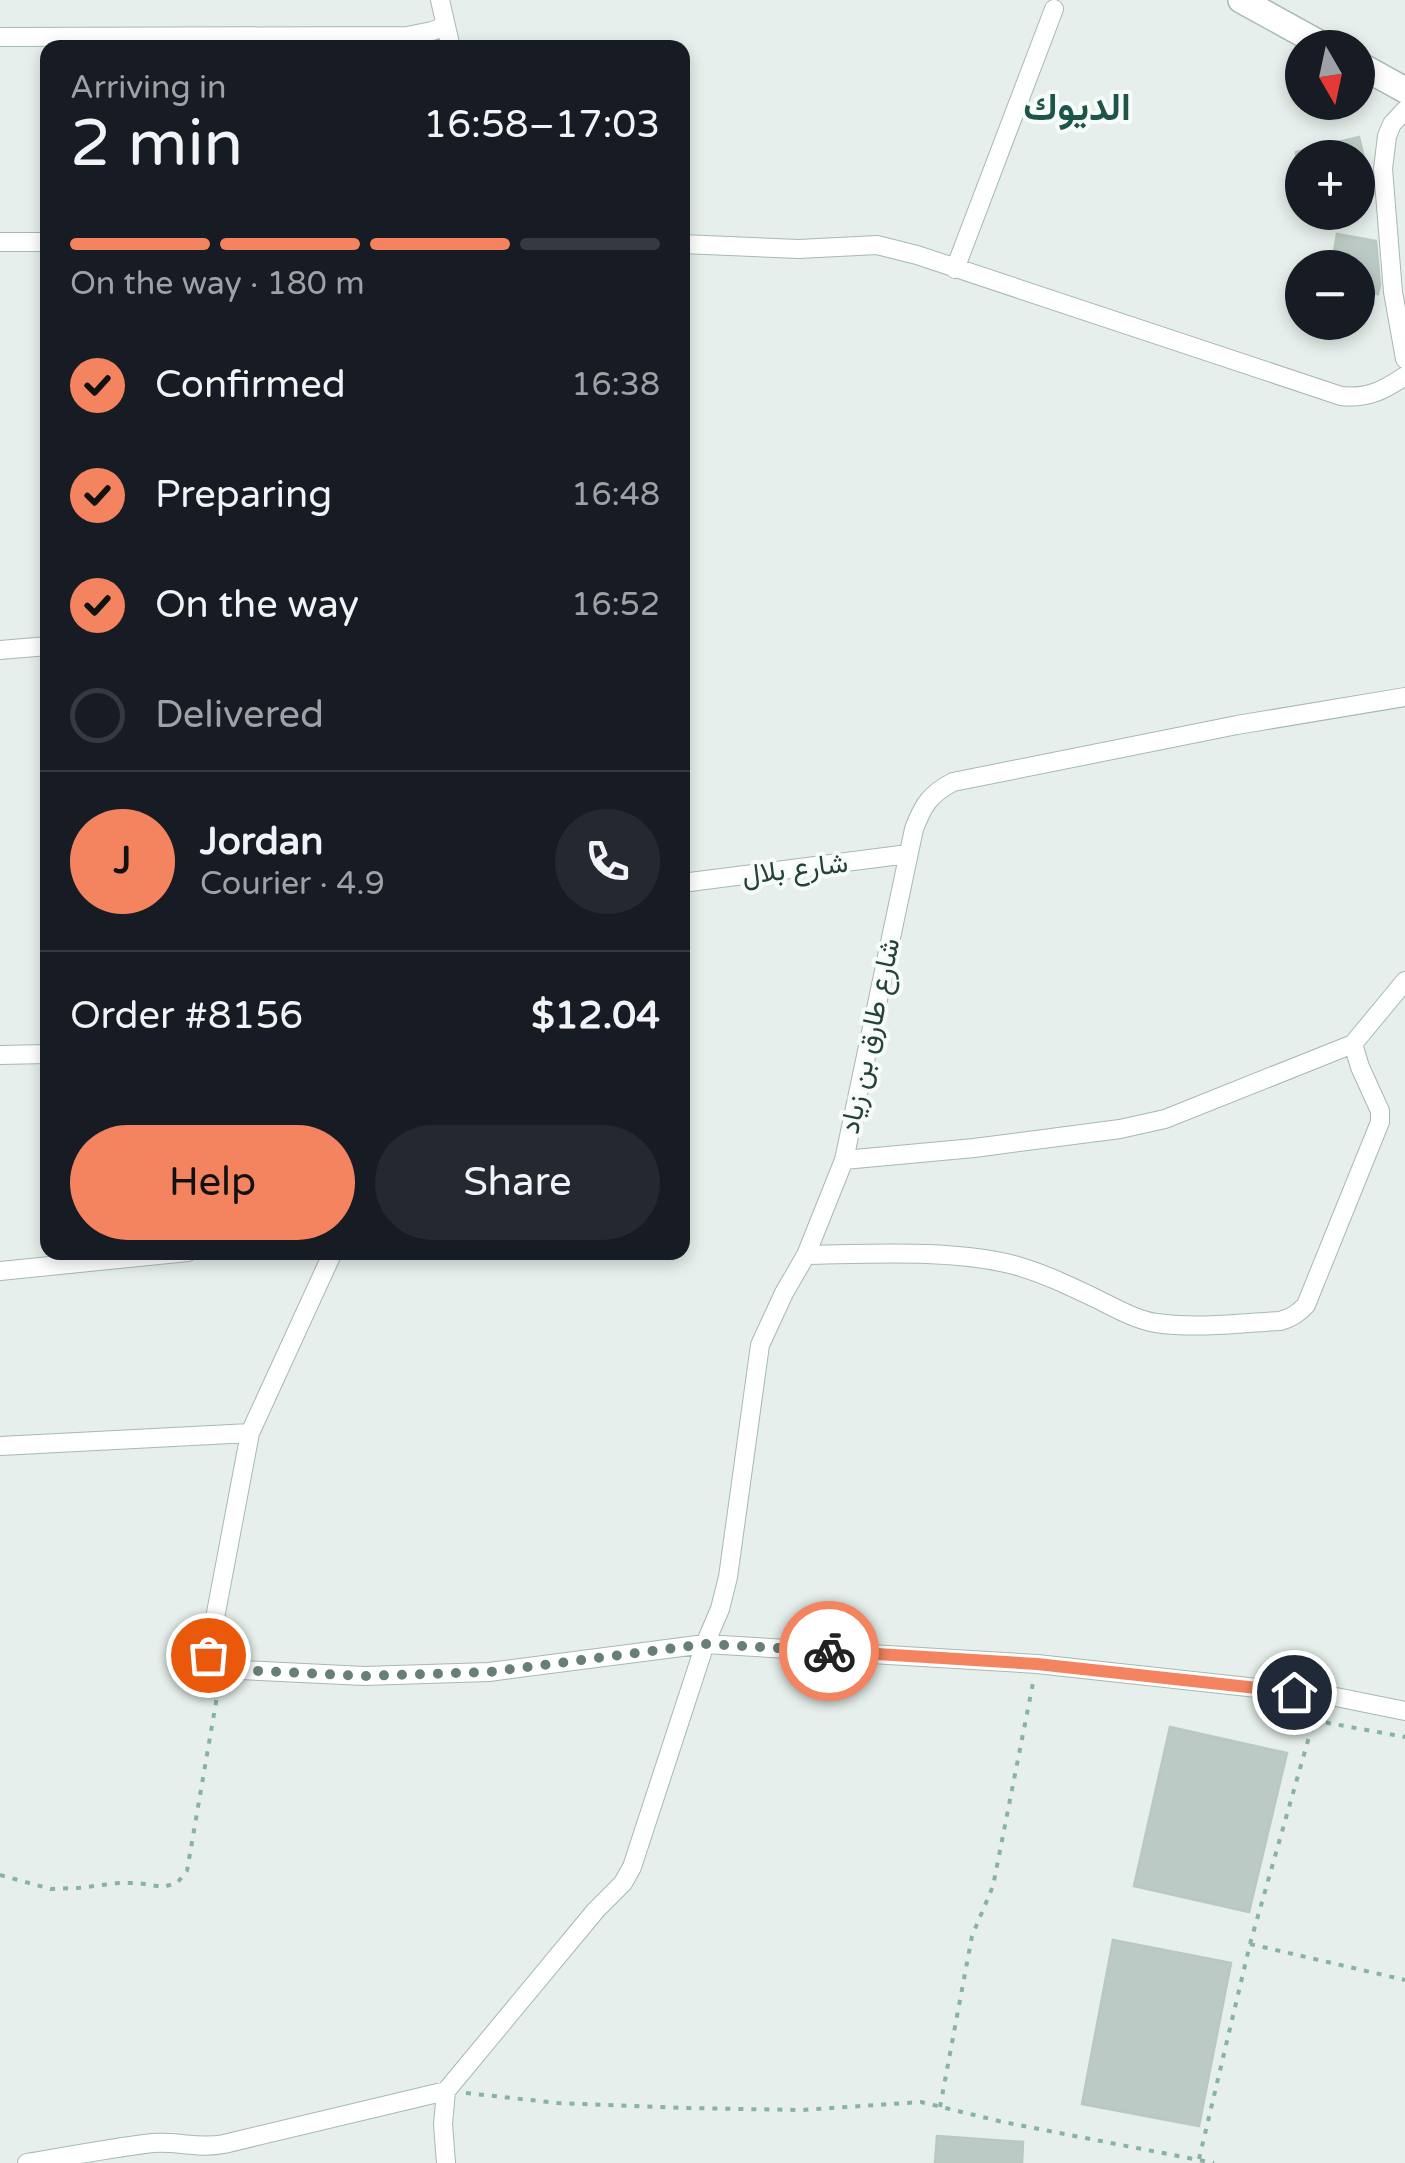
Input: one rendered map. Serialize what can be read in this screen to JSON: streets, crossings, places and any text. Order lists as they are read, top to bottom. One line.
{"streets":{"street":["شارع بلال","شارع طارق بن زياد"]},"crossings":[["شارع بلال","شارع طارق بن زياد"]],"districts":["الديوك"],"north":"bottom","page":{"map_buttons":["+","−"],"heading":["2 min","Arriving in","16:58–17:03"],"panel":["Jordan","Courier · 4.9","Order #8156","$12.04"],"bar":"On the way · 180 m","list":[["Confirmed","16:38"],["Preparing","16:48"],["On the way","16:52"],"Delivered"],"round":"J","buttons":["Help","Share"]}}
